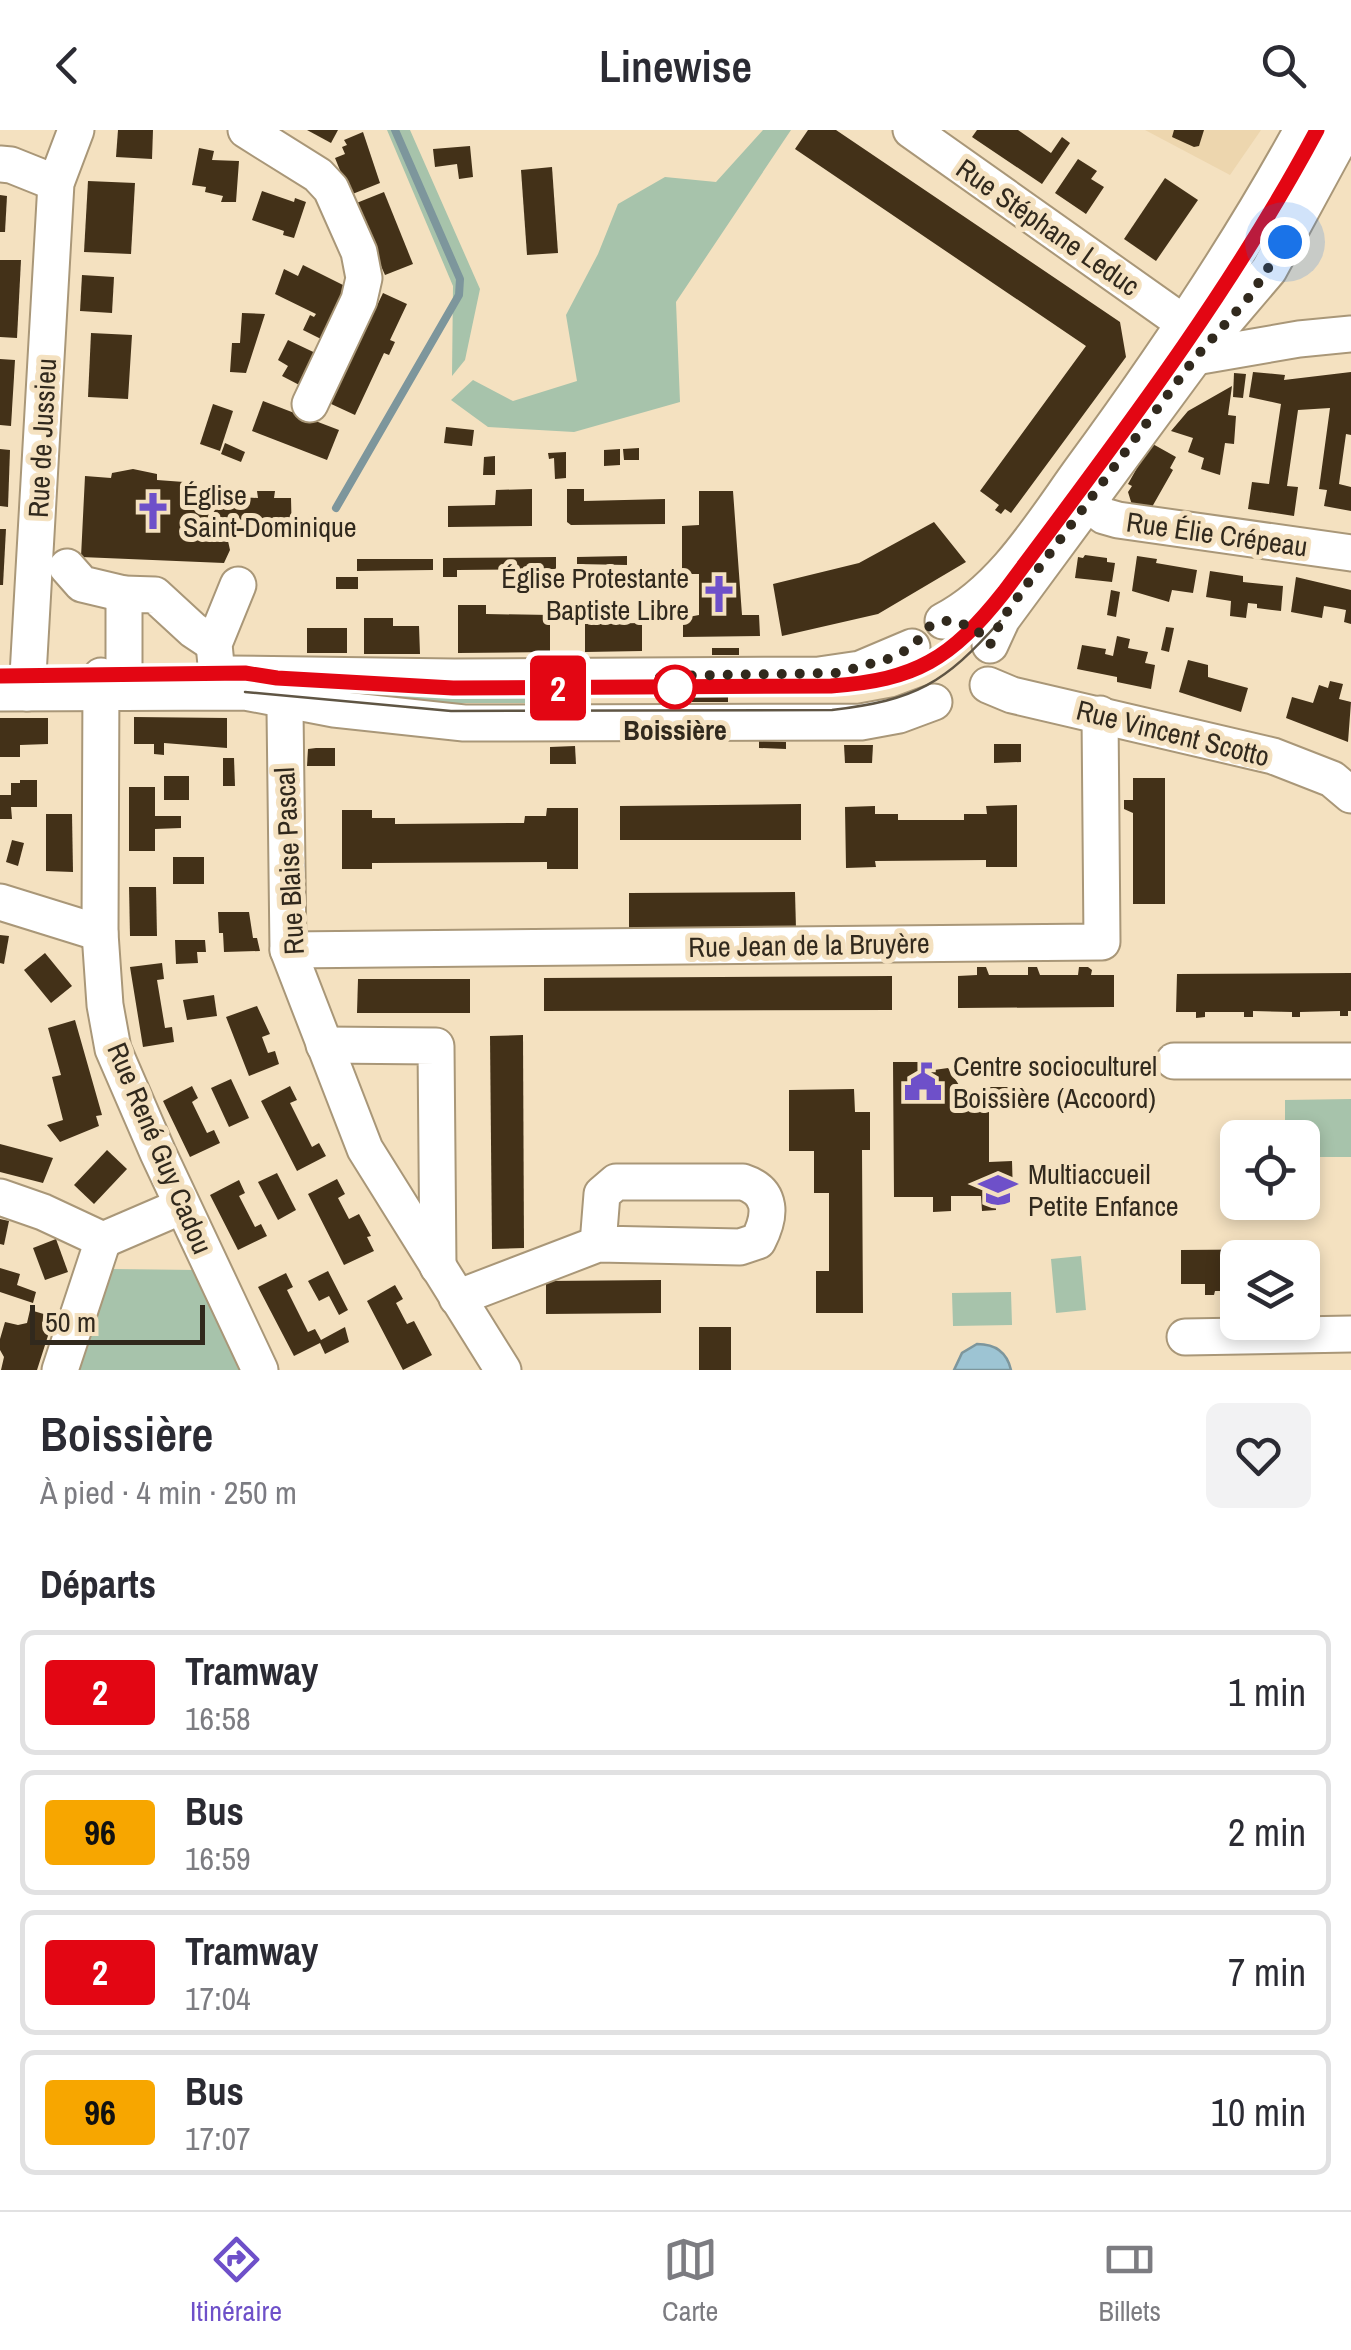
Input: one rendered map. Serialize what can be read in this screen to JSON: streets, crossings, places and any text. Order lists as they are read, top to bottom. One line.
{"streets":{"street":["Rue Stéphane Leduc","Rue de Jussieu","Rue Élie Crépeau","Rue Vincent Scotto","Rue Blaise Pascal","Rue Jean de la Bruyère","Rue René Guy Cadou"]},"crossings":[["Rue Vincent Scotto","Rue Jean de la Bruyère"],["Rue Blaise Pascal","Rue Jean de la Bruyère"]],"places":{"church":["Église Saint-Dominique","Église Protestante Baptiste Libre"],"other":["Boissière"],"public building":["Centre socioculturel Boissière (Accoord)"],"school or university":["Multiaccueil Petite Enfance"]},"lines":["tram line 2"],"scale_bar":"50 m","page":{"header":"Linewise","on_map":"2","scale":"50 m","heading":[["Boissière","À pied · 4 min · 250 m"],"Départs"],"list":[{"mark":"2","name":"Tramway","note":"16:58","value":"1 min"},{"mark":"96","name":"Bus","note":"16:59","value":"2 min"},{"mark":"2","name":"Tramway","note":"17:04","value":"7 min"},{"mark":"96","name":"Bus","note":"17:07","value":"10 min"}],"tabs":["Itinéraire","Carte","Billets"]}}
